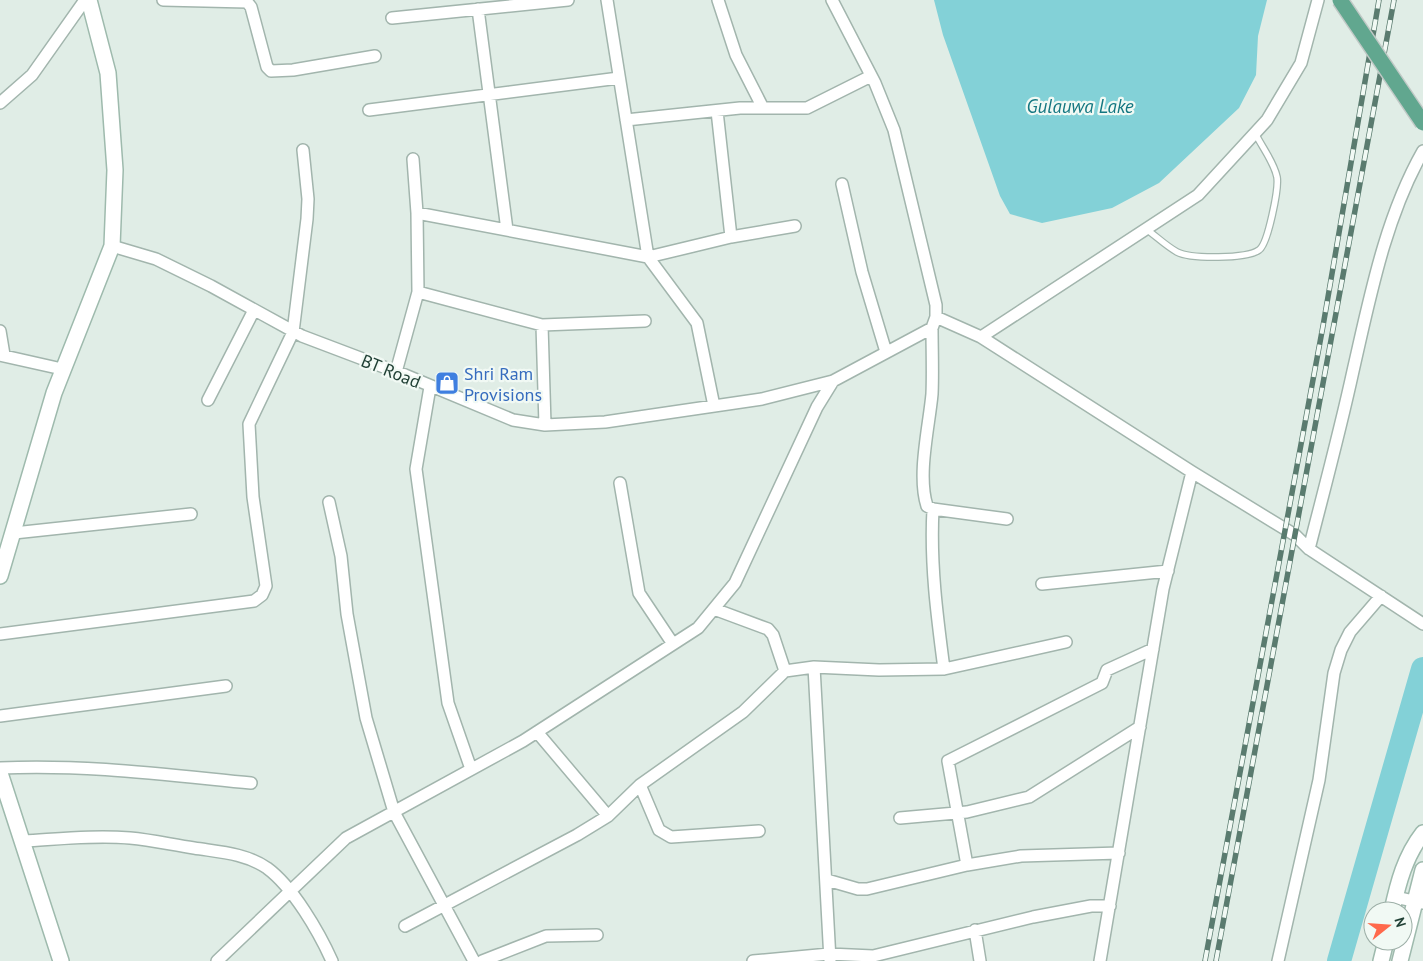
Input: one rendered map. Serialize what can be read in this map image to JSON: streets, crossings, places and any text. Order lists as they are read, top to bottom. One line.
{"streets":{"street":["BT Road"]},"water":["Gulauwa Lake"],"places":{"shop":["Shri Ram Provisions"]},"north":"right"}
